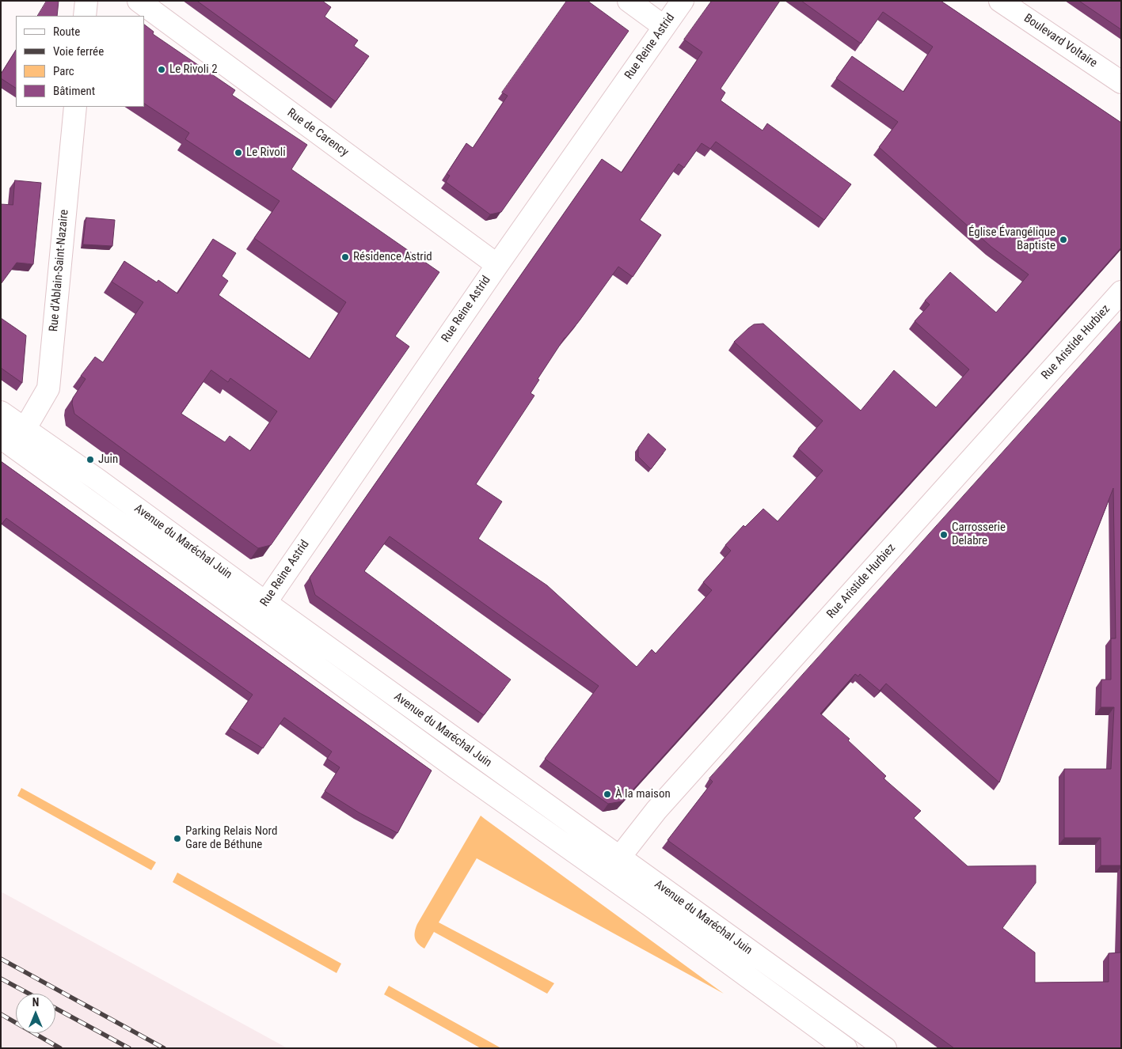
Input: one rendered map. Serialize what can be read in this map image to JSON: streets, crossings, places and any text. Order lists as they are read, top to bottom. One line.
{"streets":{"street":["Boulevard Voltaire","Rue Reine Astrid","Rue de Carency","Rue d'Ablain-Saint-Nazaire","Rue Aristide Hurbiez","Avenue du Maréchal Juin"]},"crossings":[["Rue Reine Astrid","Rue de Carency"],["Rue Reine Astrid","Avenue du Maréchal Juin"],["Rue d'Ablain-Saint-Nazaire","Avenue du Maréchal Juin"],["Rue Aristide Hurbiez","Avenue du Maréchal Juin"]],"places":["Le Rivoli 2","Le Rivoli","Église Évangélique Baptiste","Résidence Astrid","Juin","Carrosserie Delabre","À la maison","Parking Relais Nord Gare de Béthune"],"legend":["Route","Voie ferrée","Parc","Bâtiment"],"north":"top"}
